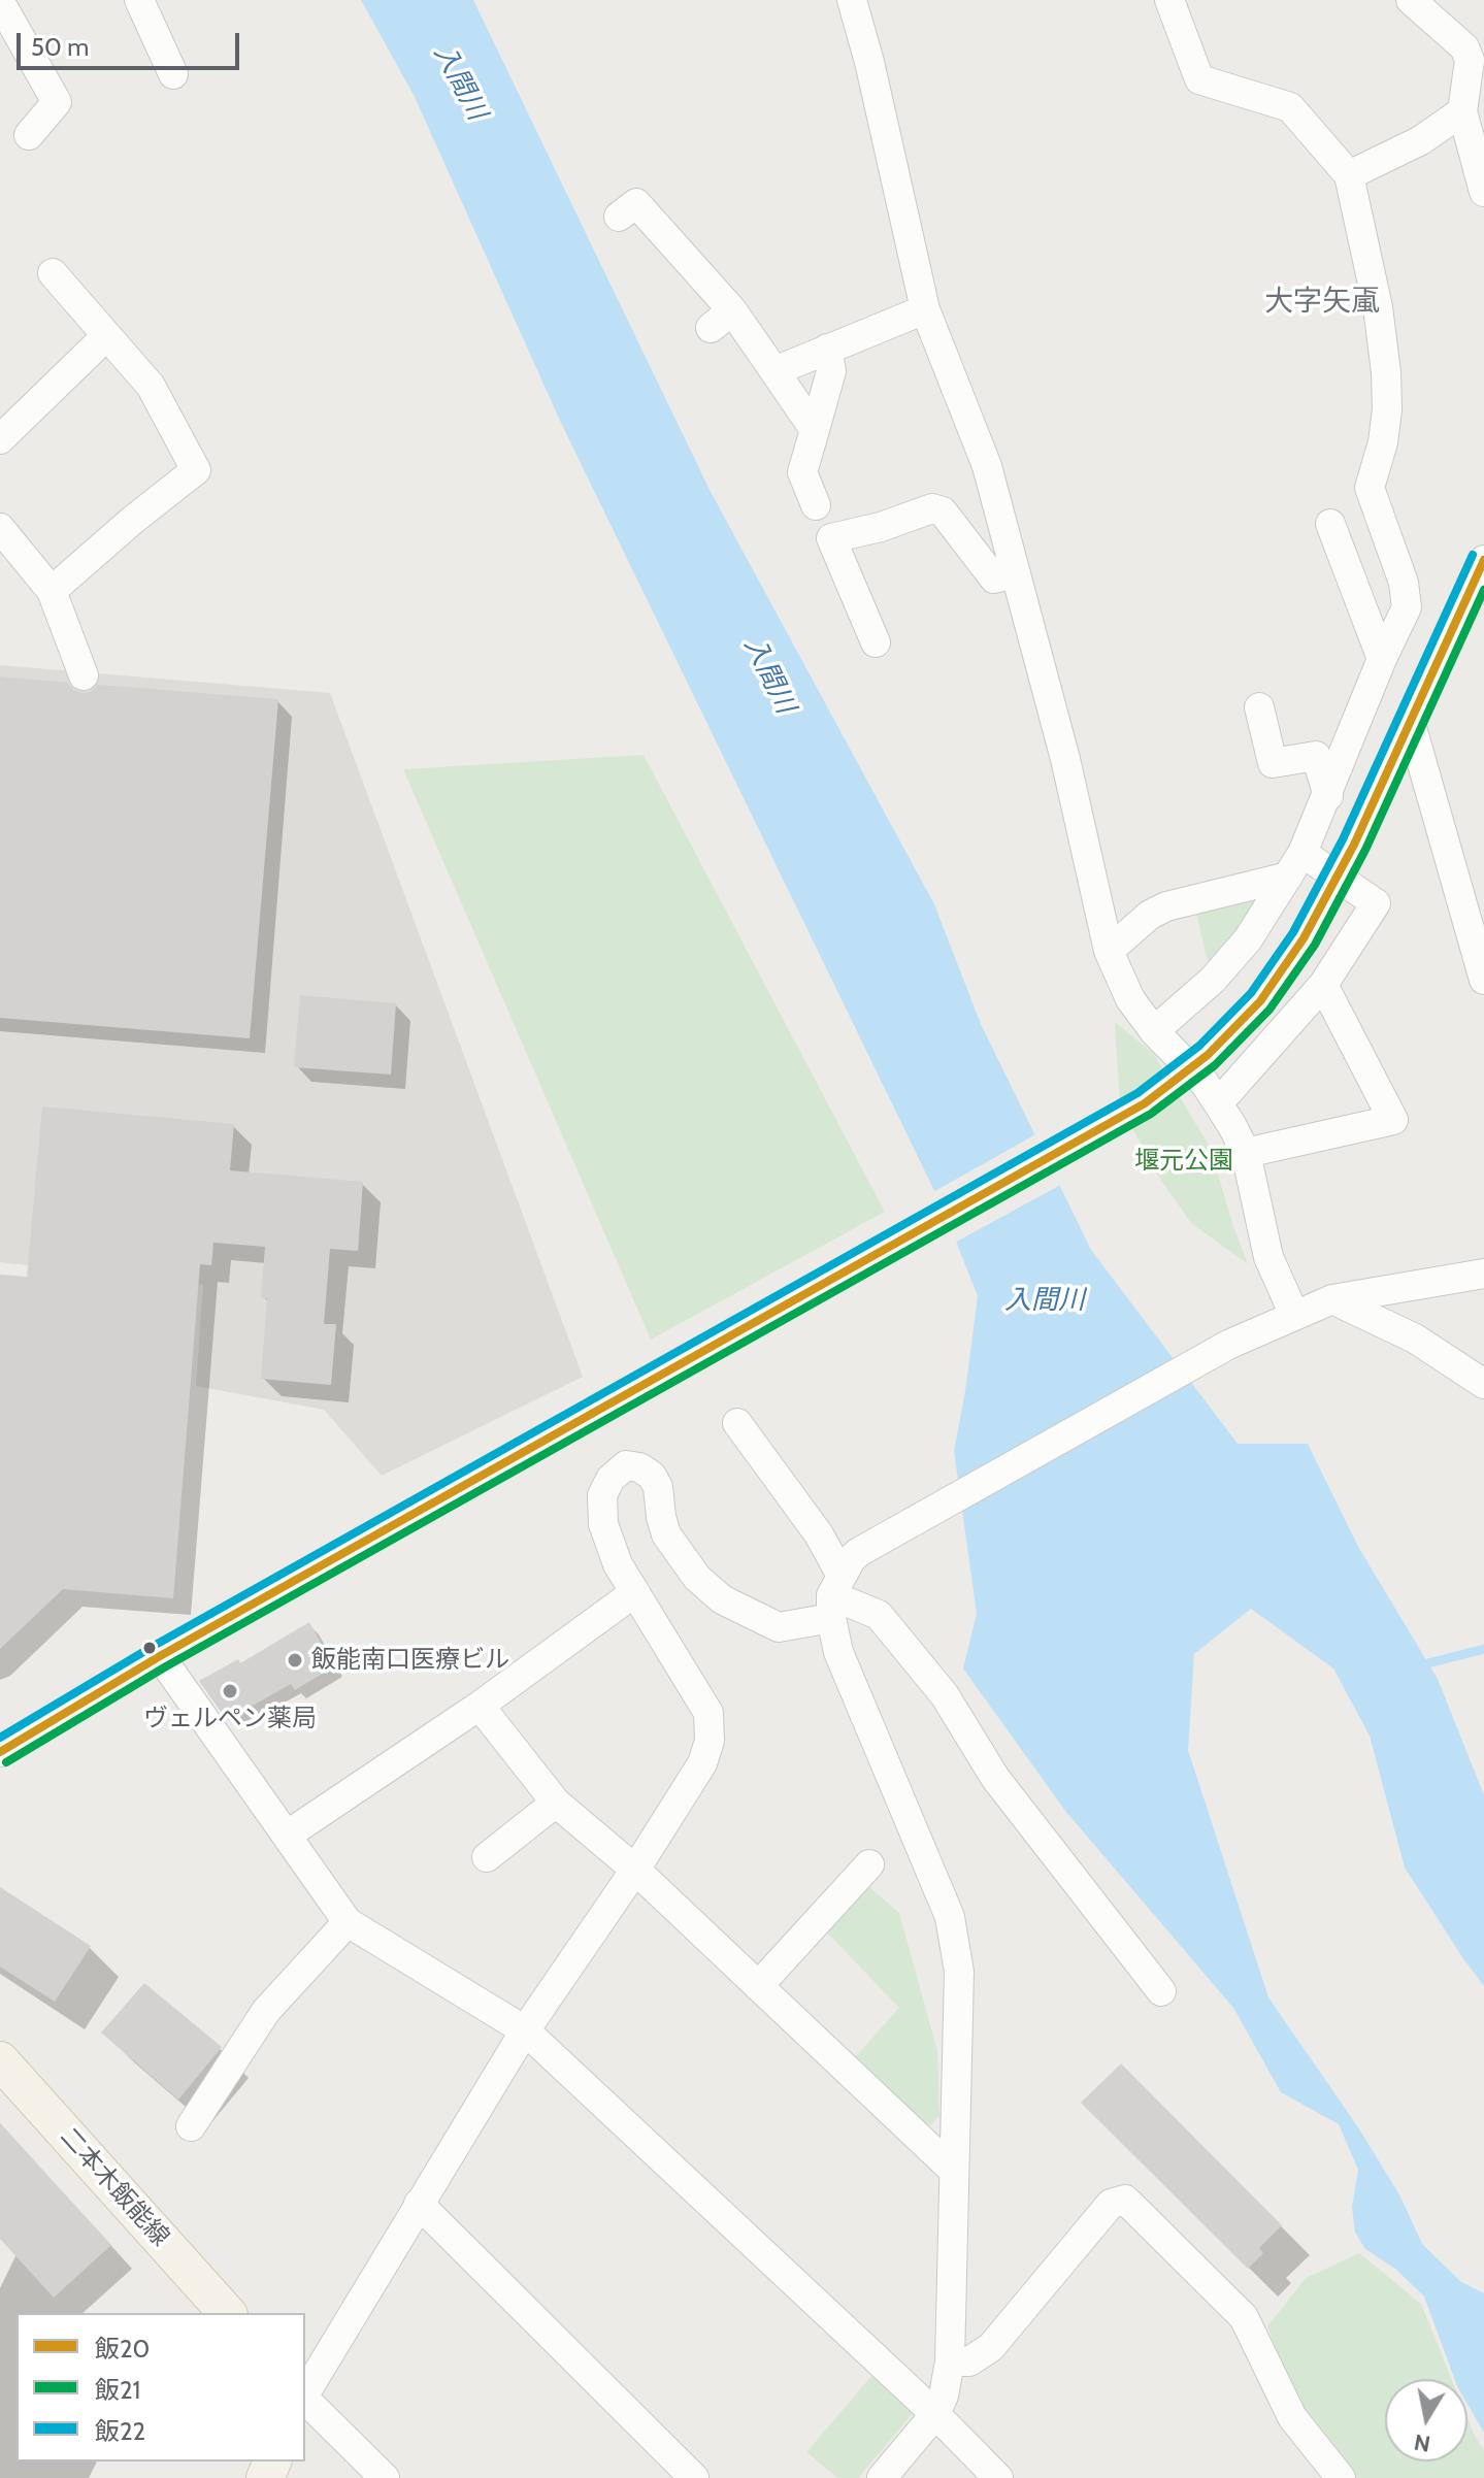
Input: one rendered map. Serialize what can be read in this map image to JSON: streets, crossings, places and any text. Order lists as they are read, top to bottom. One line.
{"streets":{"main road":["二本木飯能線"]},"districts":["大字矢颪"],"water":["入間川"],"parks":["堰元公園"],"places":["飯能南口医療ビル","ヴェルペン薬局"],"lines":["transit line 飯22","transit line 飯20","transit line 飯21"],"legend":["飯20","飯21","飯22"],"scale_bar":"50 m","north":"bottom"}
